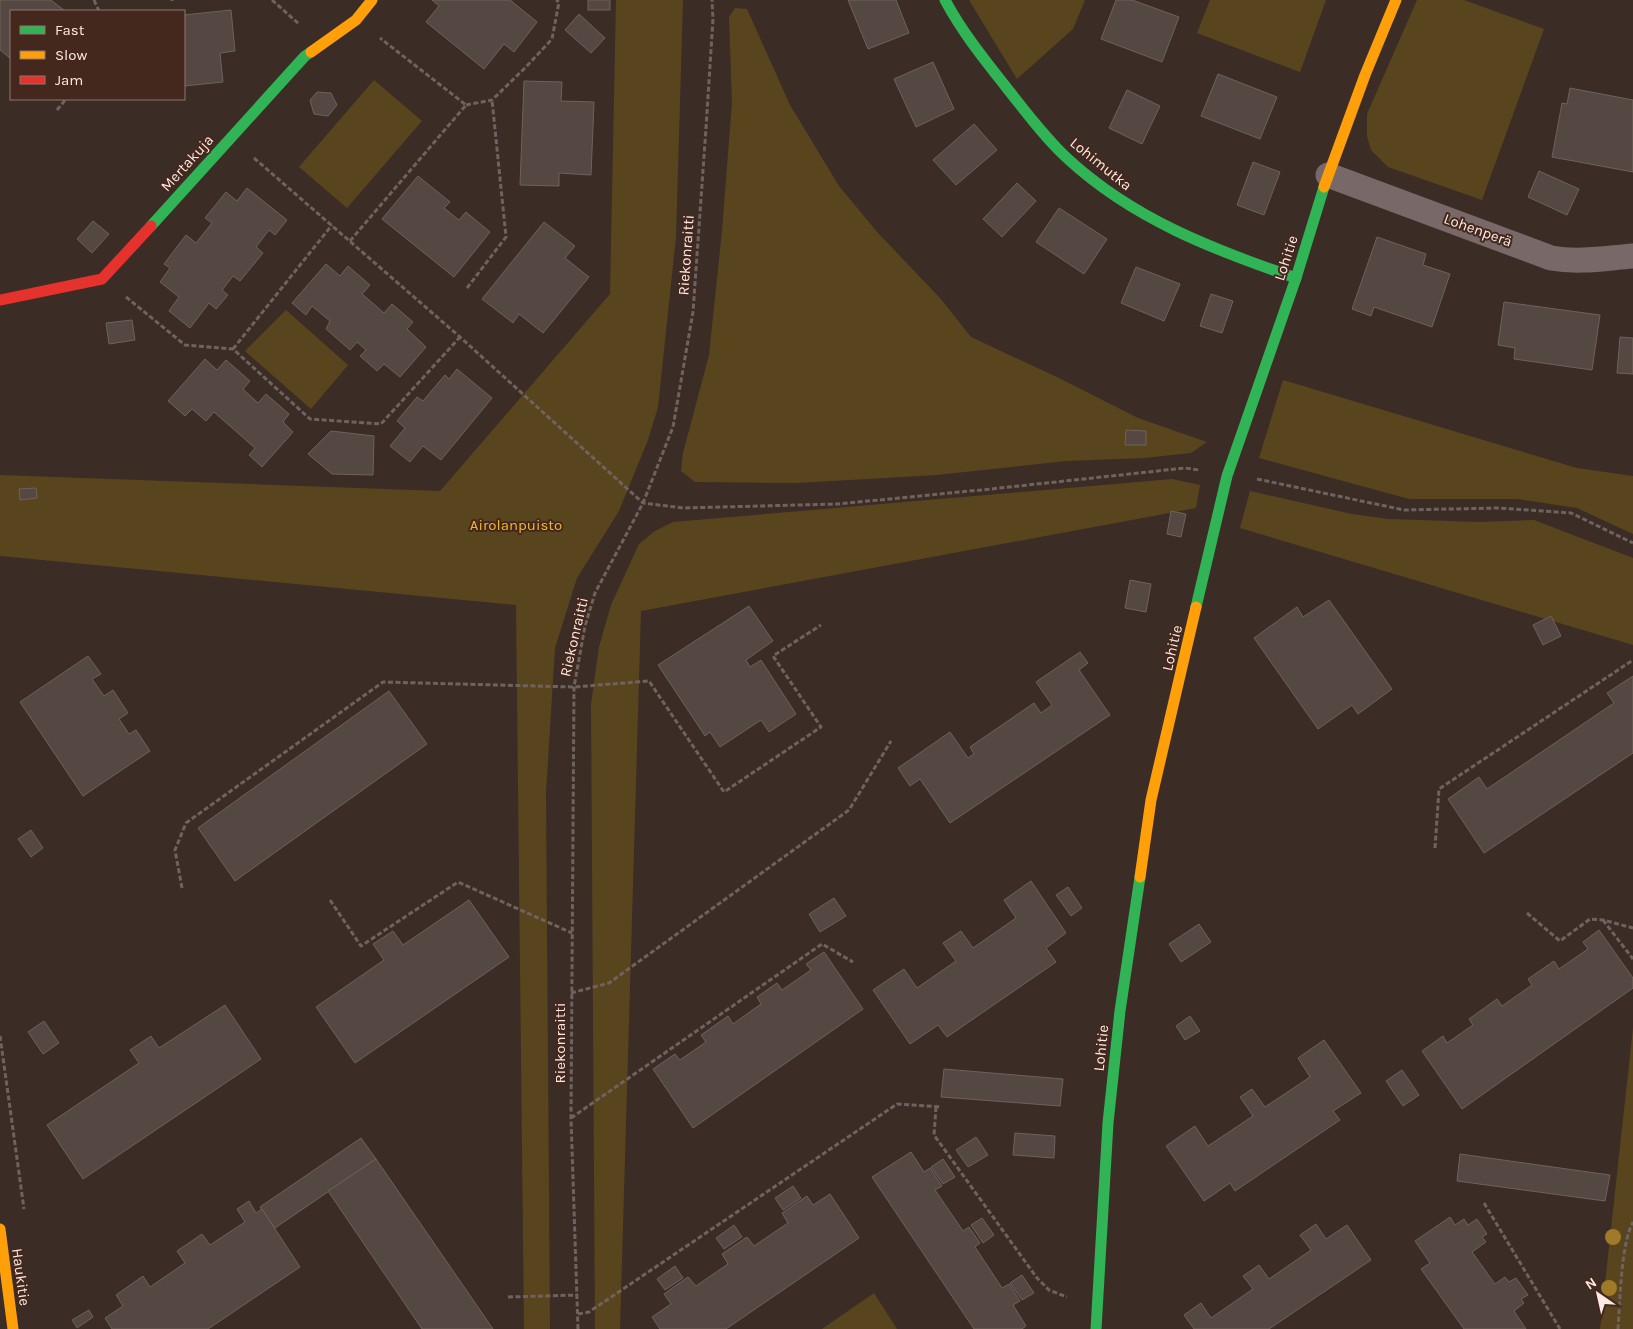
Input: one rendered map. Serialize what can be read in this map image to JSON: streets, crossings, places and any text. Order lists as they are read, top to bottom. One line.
{"streets":{"street":["Mertakuja","Lohimutka","Lohenperä","Lohitie","Haukitie"],"path":["Riekonraitti"]},"crossings":[["Lohimutka","Lohitie"],["Lohenperä","Lohitie"]],"parks":["Airolanpuisto"],"legend":["Fast","Slow","Jam"],"north":"top left"}
